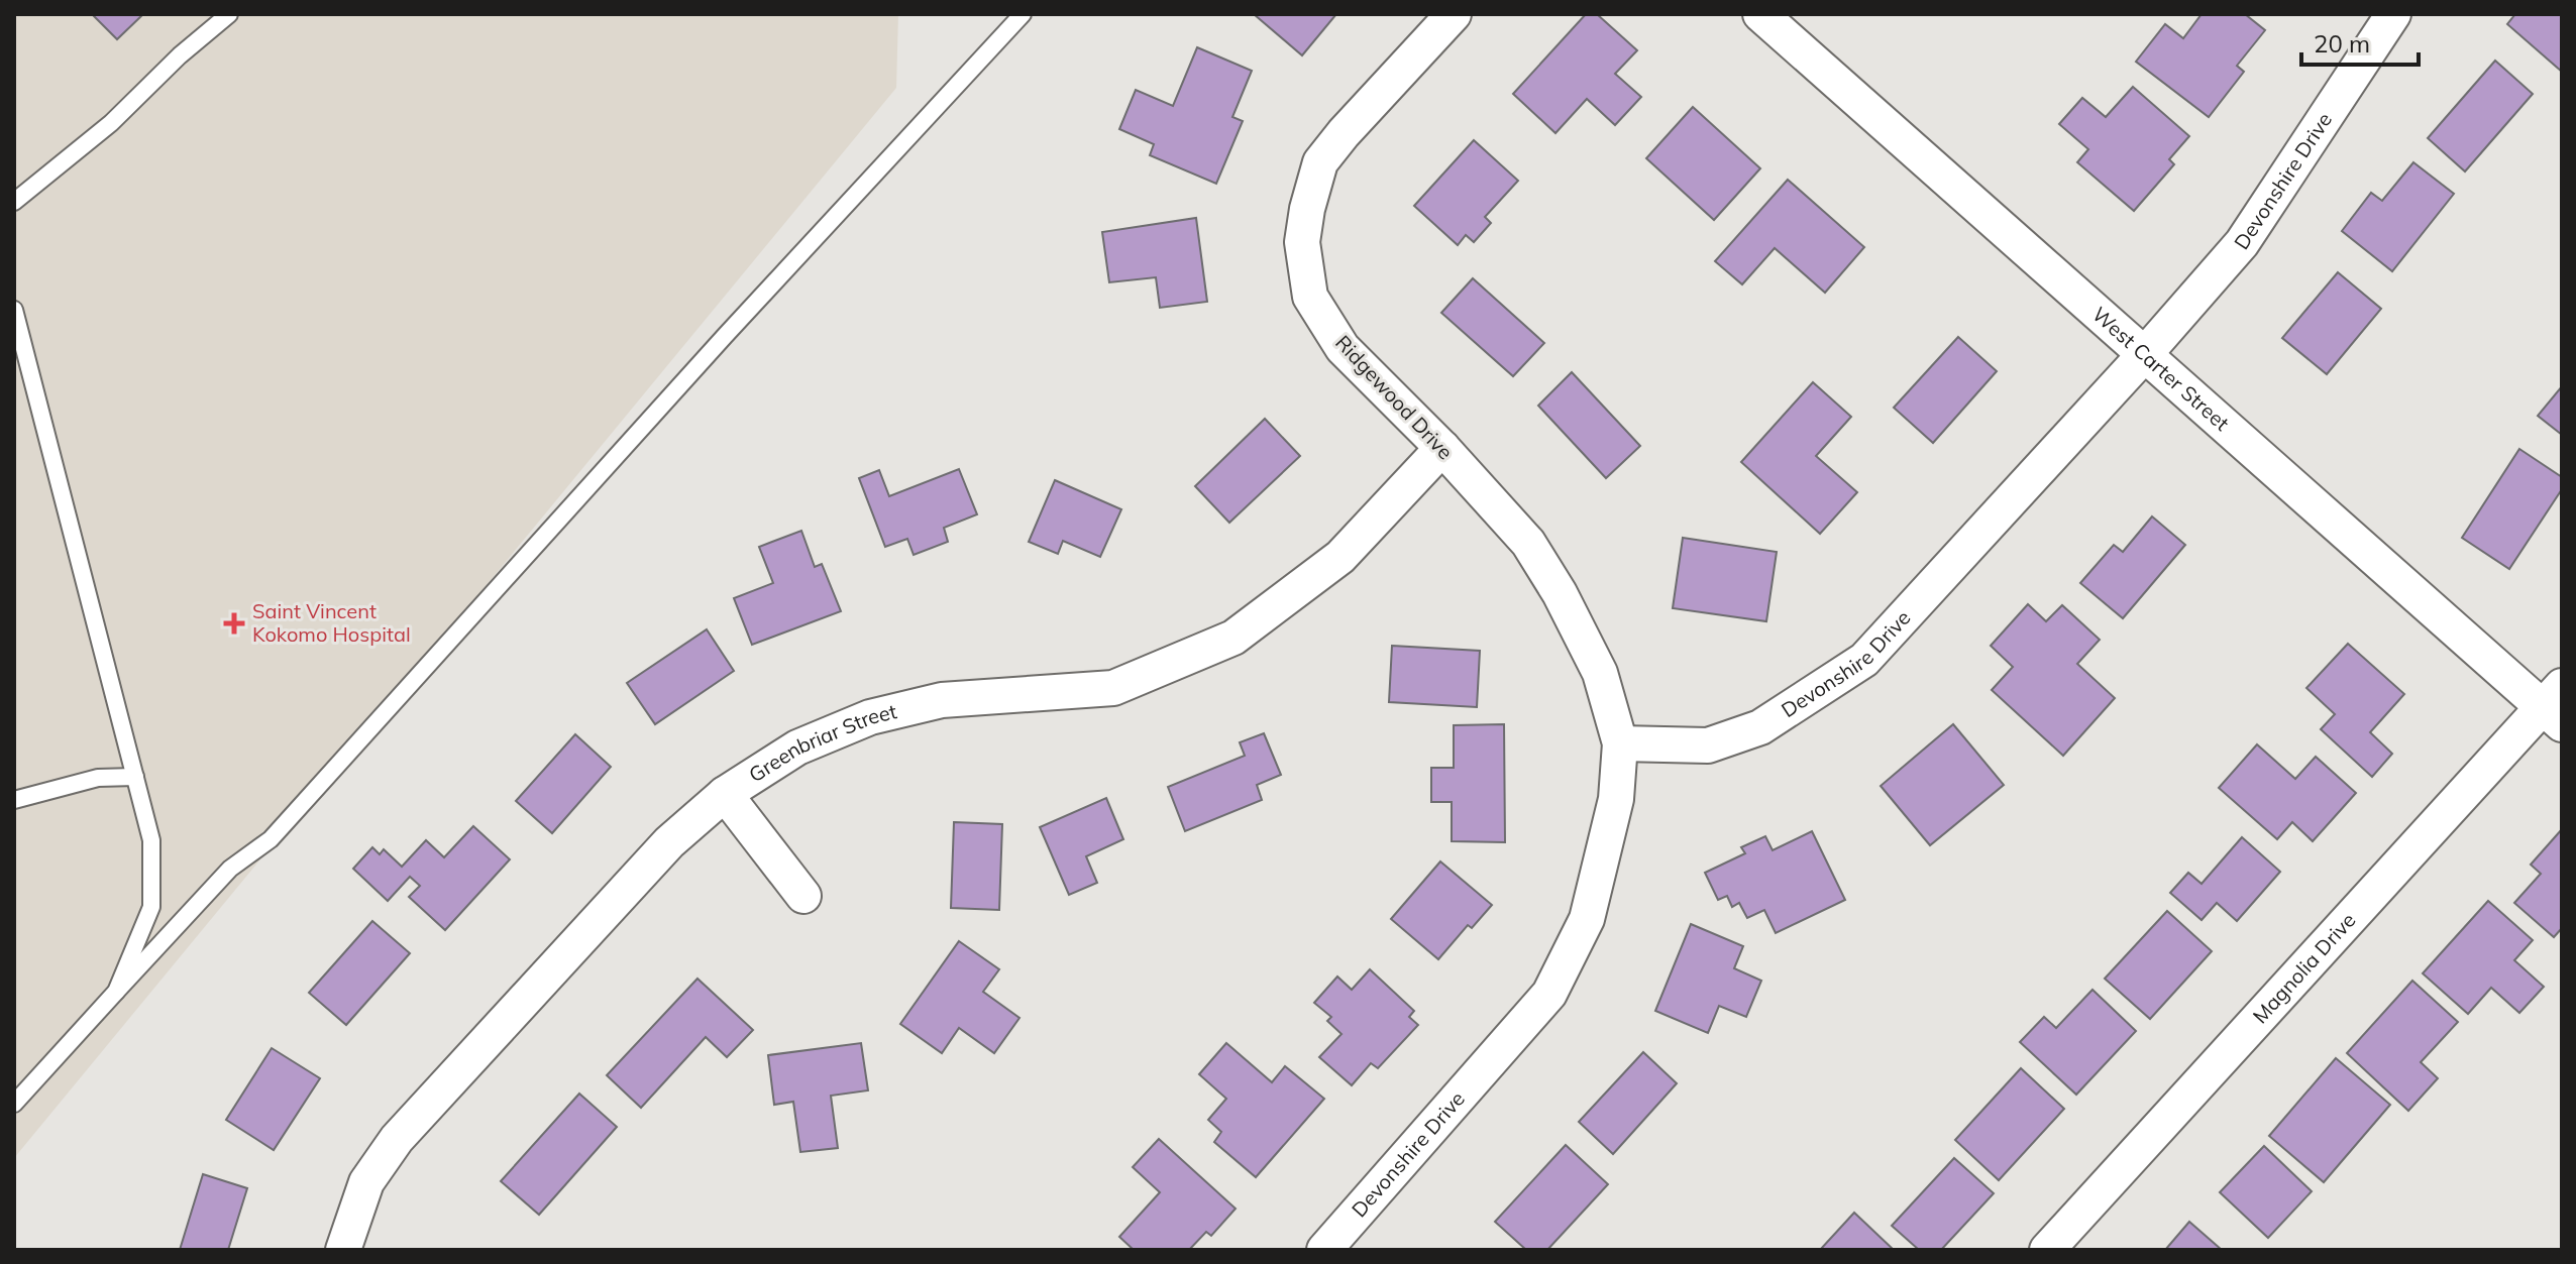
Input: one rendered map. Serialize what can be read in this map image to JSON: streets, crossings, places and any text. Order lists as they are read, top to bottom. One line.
{"streets":{"street":["Devonshire Drive","West Carter Street","Ridgewood Drive","Greenbriar Street","Magnolia Drive"]},"crossings":[["Devonshire Drive","West Carter Street"],["Devonshire Drive","Ridgewood Drive"],["West Carter Street","Magnolia Drive"],["Ridgewood Drive","Greenbriar Street"]],"places":{"health":["Saint Vincent Kokomo Hospital"]},"scale_bar":"20 m"}
